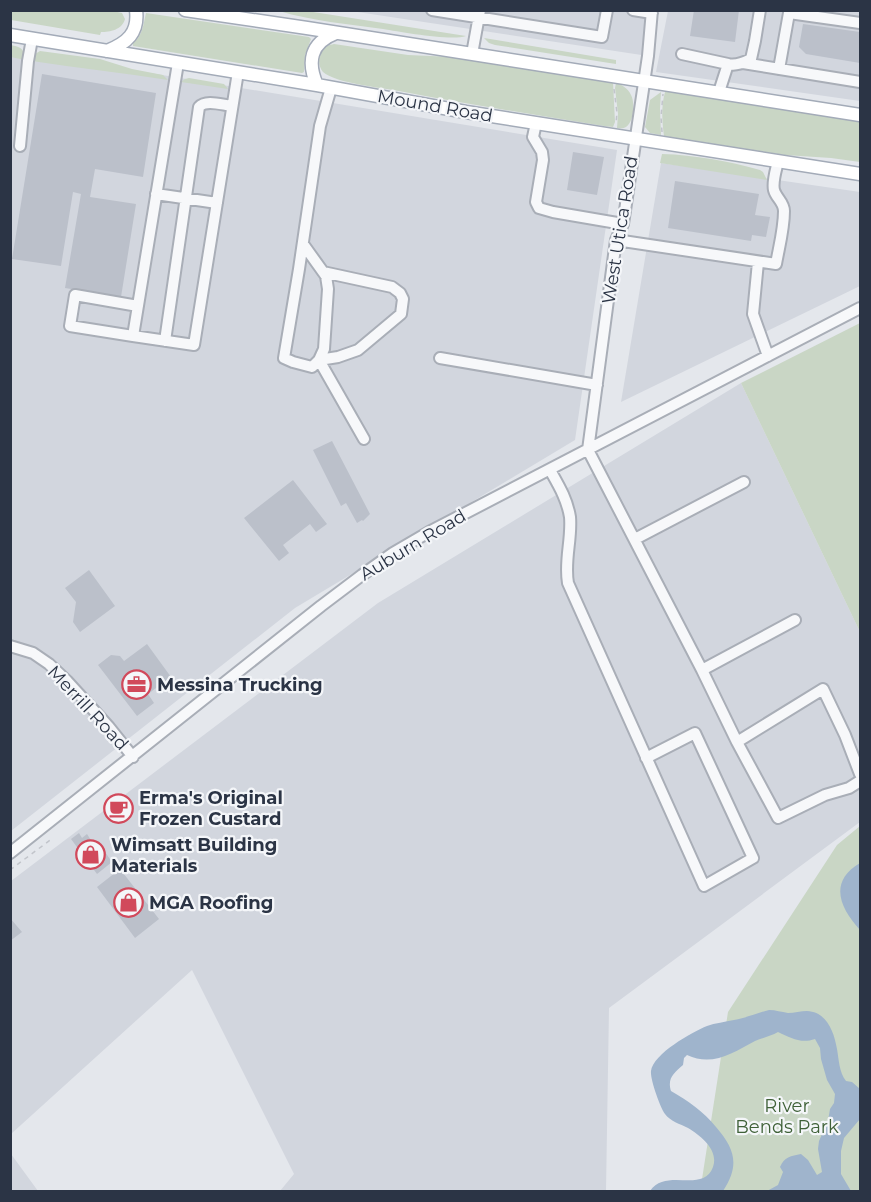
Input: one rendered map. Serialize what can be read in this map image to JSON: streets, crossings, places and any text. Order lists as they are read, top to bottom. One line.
{"streets":{"main road":["Mound Road"],"street":["West Utica Road","Auburn Road","Merrill Road"]},"crossings":[["Mound Road","West Utica Road"],["West Utica Road","Auburn Road"],["Auburn Road","Merrill Road"]],"parks":["River Bends Park"],"places":{"office":["Messina Trucking"],"cafe":["Erma's Original Frozen Custard"],"shop":["Wimsatt Building Materials","MGA Roofing"]}}
